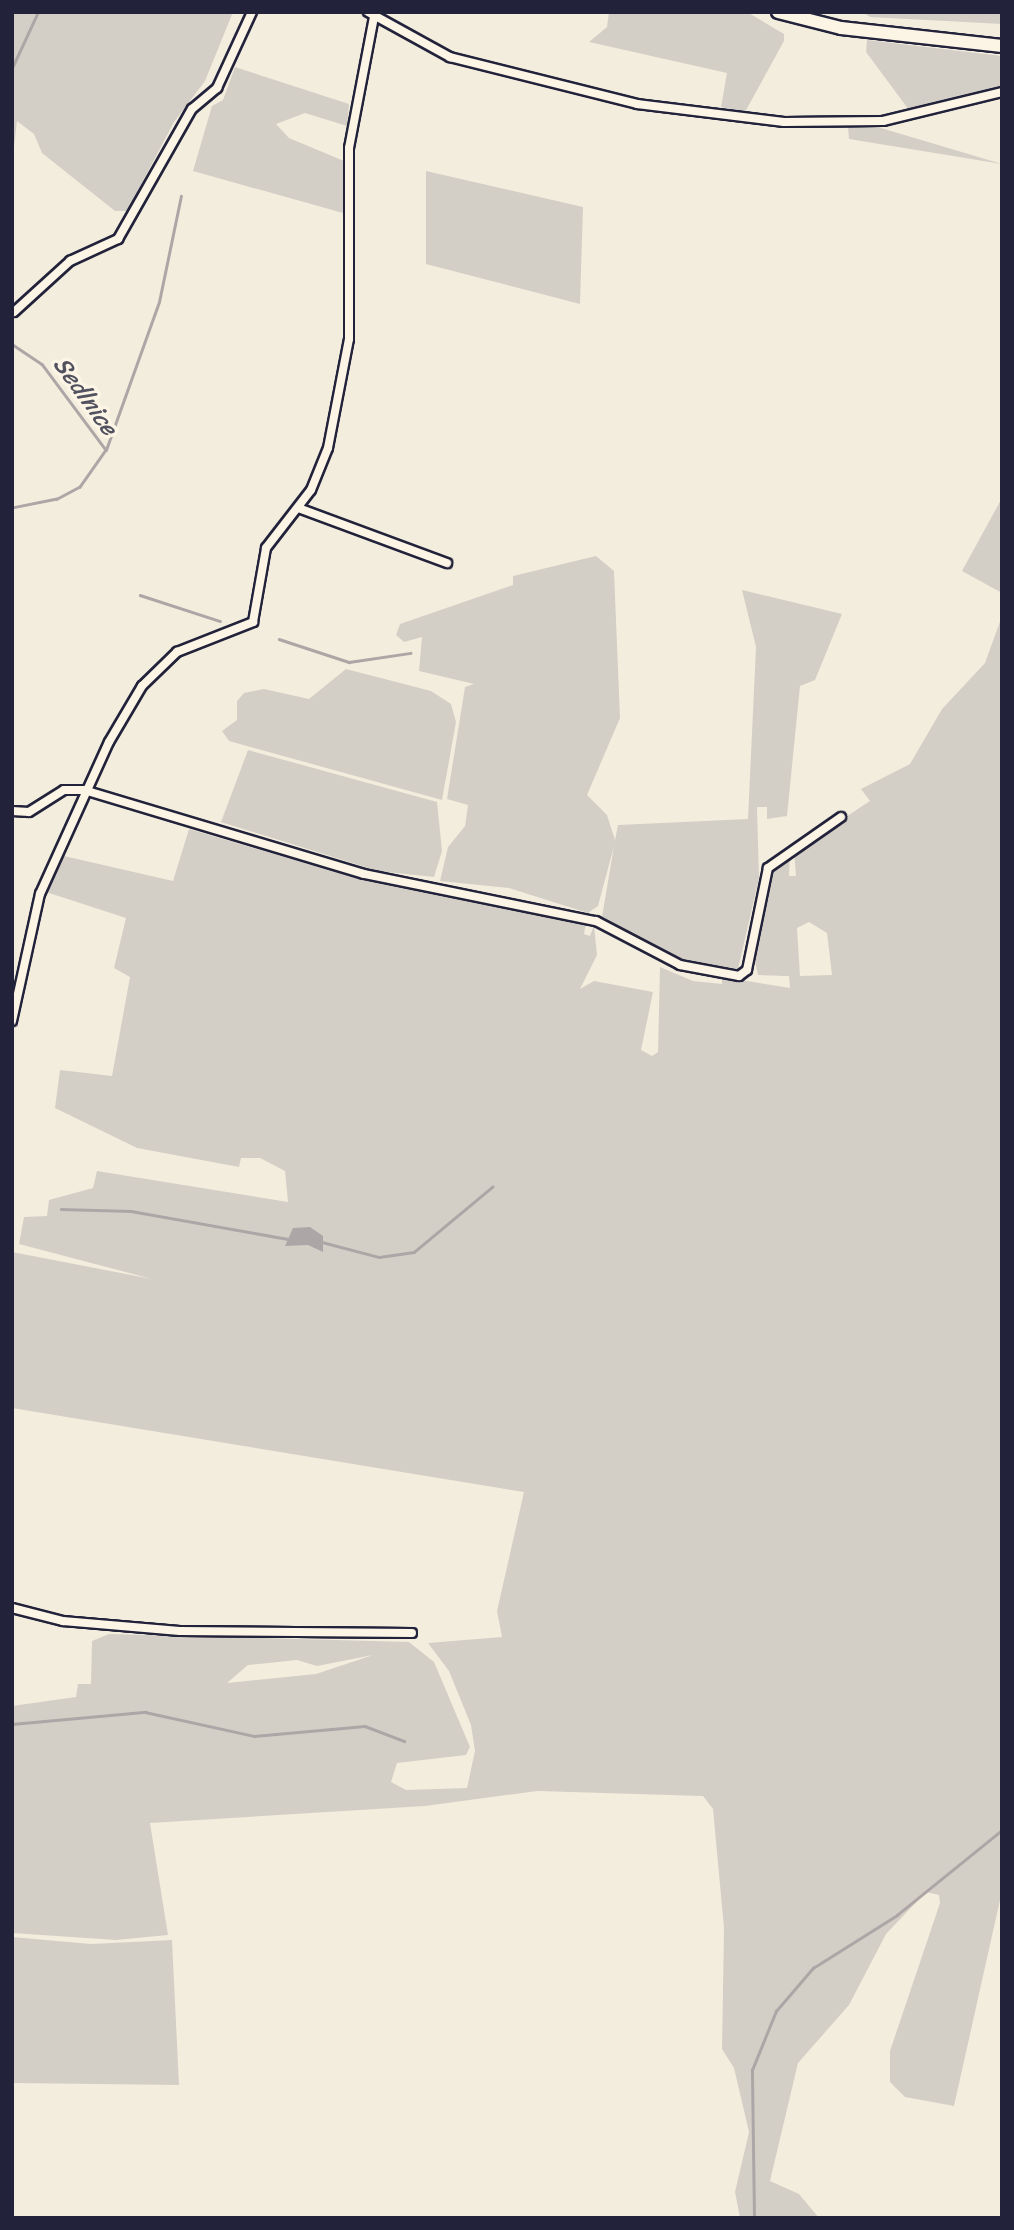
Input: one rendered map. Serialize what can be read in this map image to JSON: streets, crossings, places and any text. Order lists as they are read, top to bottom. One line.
{"water":["Sedlnice"]}
